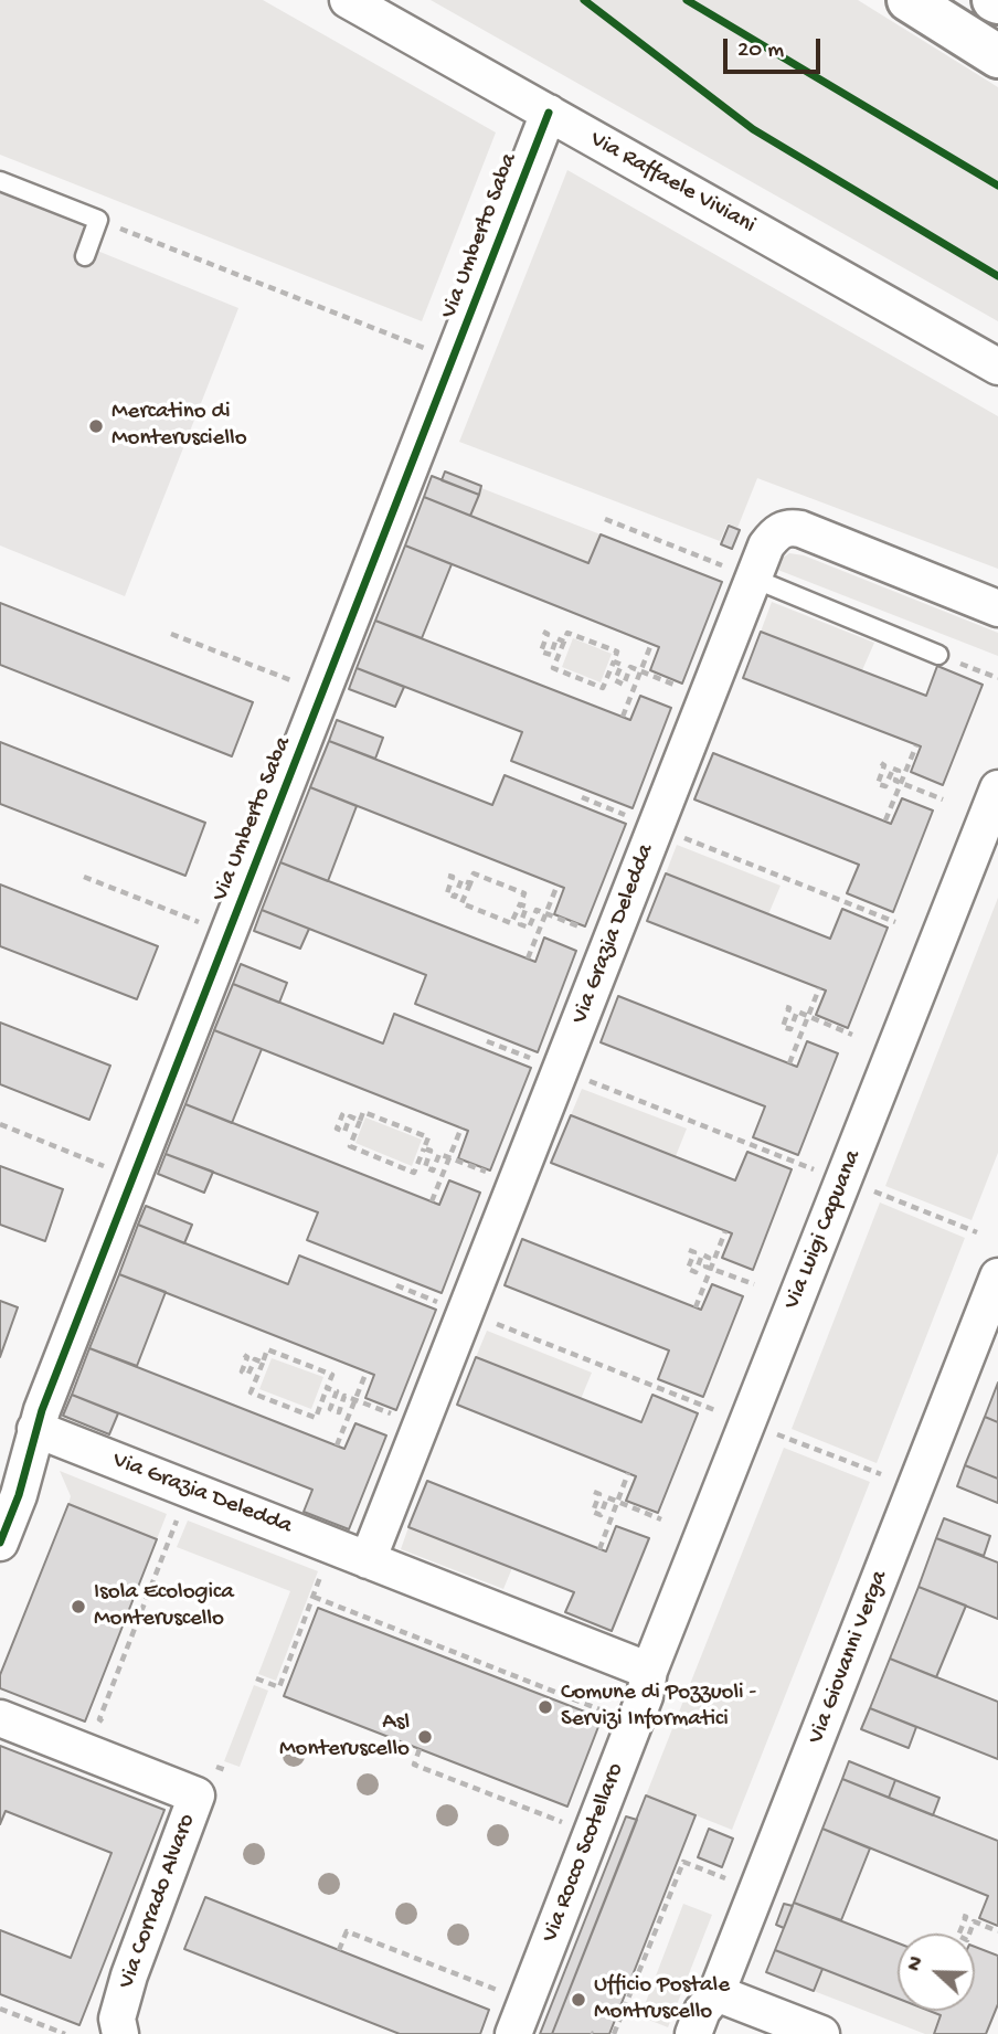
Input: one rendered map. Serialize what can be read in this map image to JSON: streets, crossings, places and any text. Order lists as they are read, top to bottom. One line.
{"streets":{"street":["Via Raffaele Viviani","Via Umberto Saba","Via Grazia Deledda","Via Luigi Capuana","Via Giovanni Verga","Via Rocco Scotellaro","Via Corrado Alvaro"]},"crossings":[["Via Raffaele Viviani","Via Umberto Saba"],["Via Umberto Saba","Via Grazia Deledda"],["Via Grazia Deledda","Via Luigi Capuana"],["Via Grazia Deledda","Via Rocco Scotellaro"],["Via Luigi Capuana","Via Rocco Scotellaro"]],"places":["Mercatino di Monterusciello","Isola Ecologica Monteruscello","Comune di Pozzuoli - Servizi Informatici","Asl Monteruscello","Ufficio Postale Montruscello"],"scale_bar":"20 m","north":"left"}
